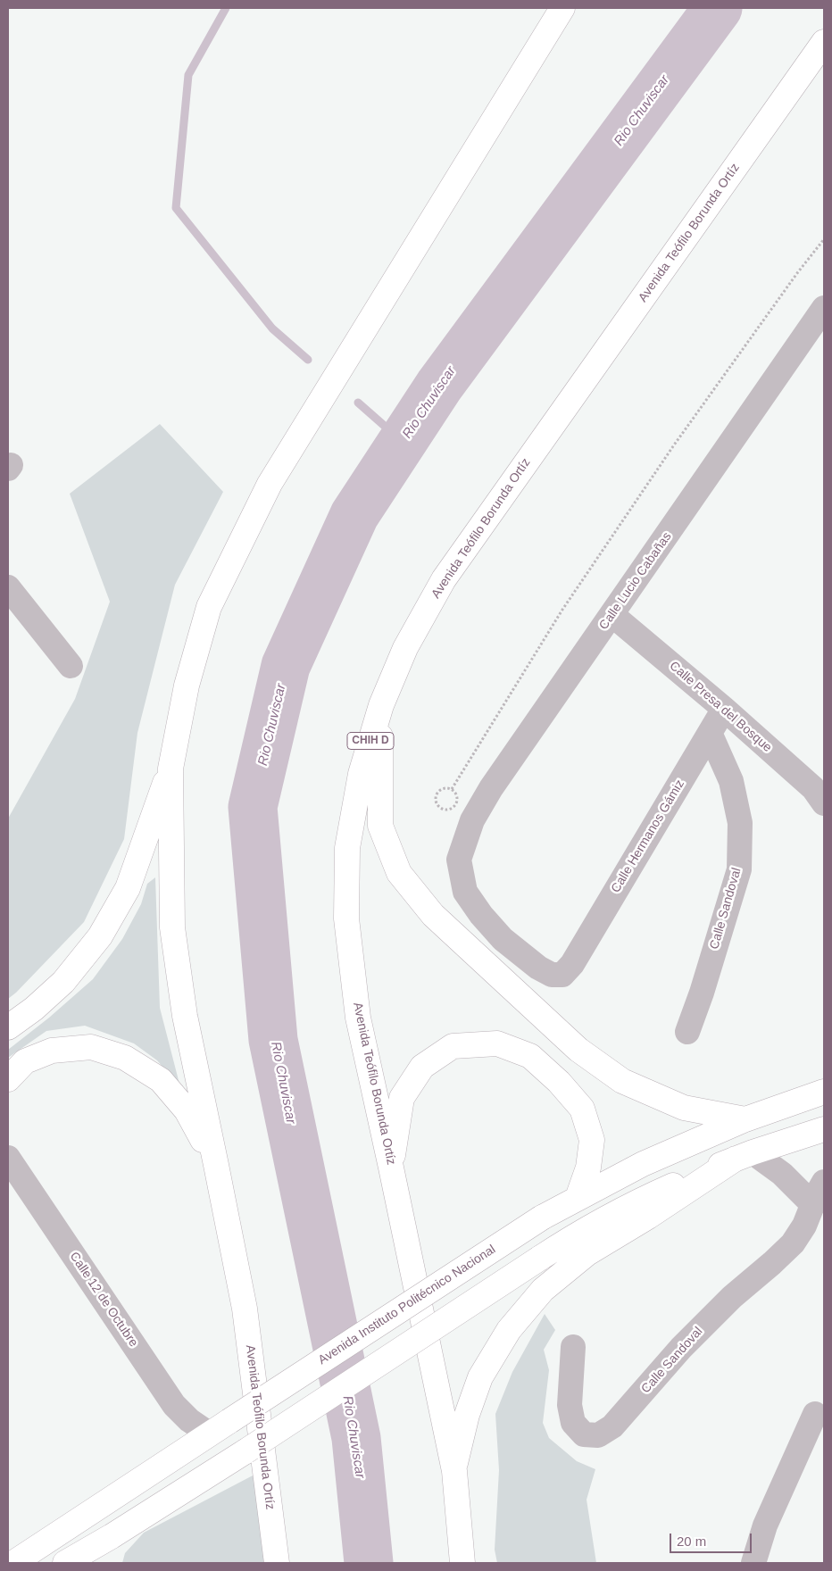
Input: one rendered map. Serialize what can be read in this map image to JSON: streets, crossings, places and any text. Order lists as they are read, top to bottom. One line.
{"streets":{"main road":["Avenida Teófilo Borunda Ortíz","CHIH D","Avenida Instituto Politécnico Nacional"],"street":["Calle Lucio Cabañas","Calle Presa del Bosque","Calle Hermanos Gámiz","Calle Sandoval","Calle 12 de Octubre"]},"crossings":[["Calle Lucio Cabañas","Calle Presa del Bosque"],["Calle Lucio Cabañas","Calle Hermanos Gámiz"],["Calle Presa del Bosque","Calle Hermanos Gámiz"],["Calle Hermanos Gámiz","Calle Sandoval"],["Calle 12 de Octubre","Avenida Instituto Politécnico Nacional"]],"water":["Rio Chuviscar"],"scale_bar":"20 m"}
